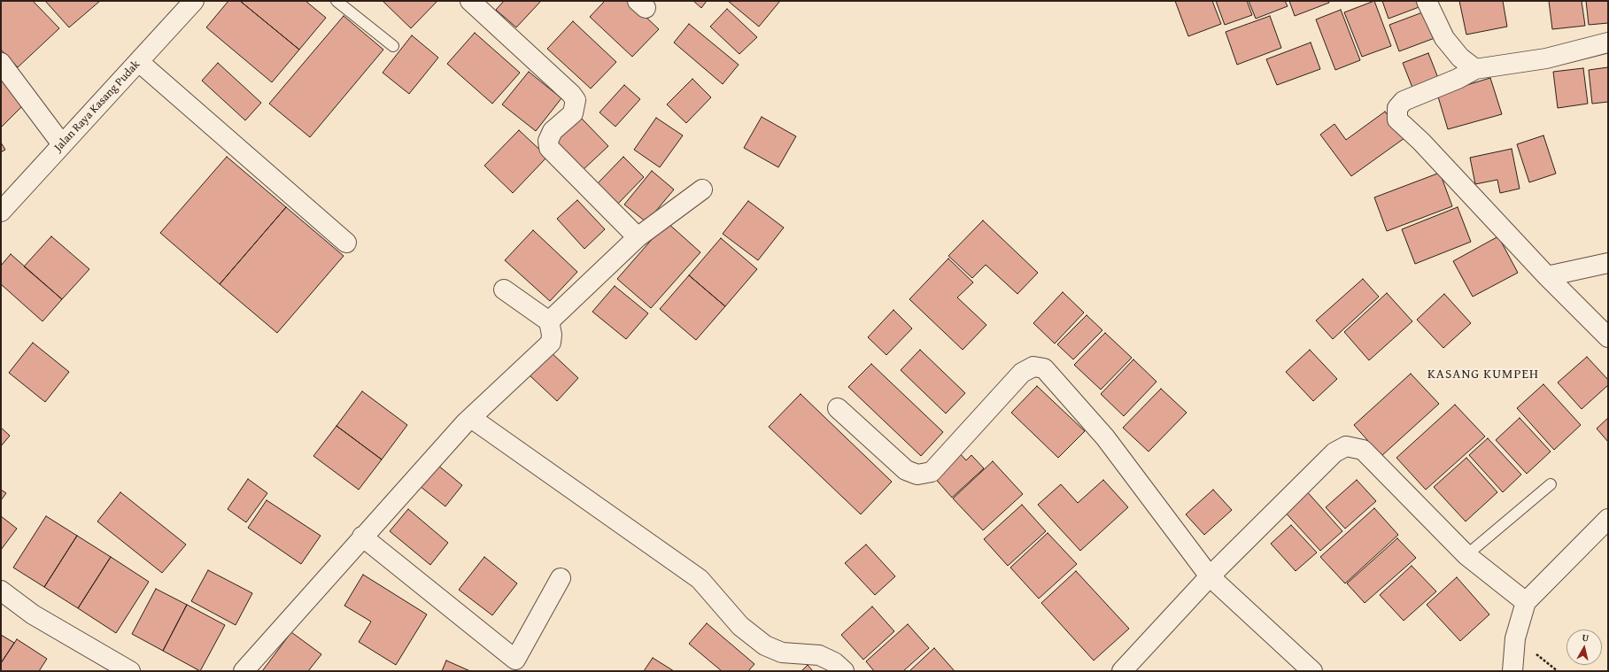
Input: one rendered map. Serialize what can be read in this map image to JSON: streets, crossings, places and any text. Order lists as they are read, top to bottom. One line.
{"streets":{"street":["Jalan Raya Kasang Pudak"]},"districts":["KASANG KUMPEH"],"north":"top"}
